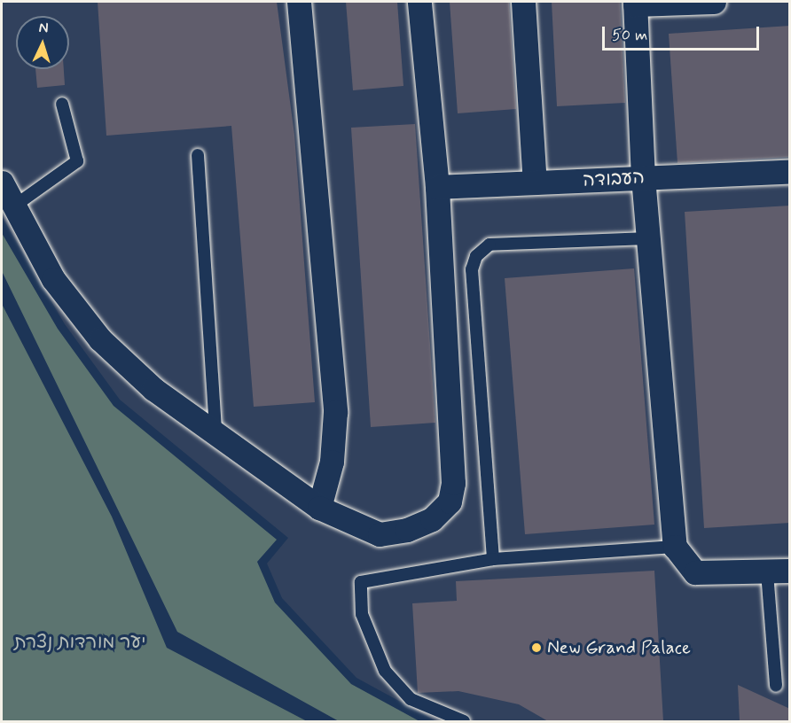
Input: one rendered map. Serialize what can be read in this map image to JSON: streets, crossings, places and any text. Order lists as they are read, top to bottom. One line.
{"streets":{"street":["העבודה"]},"parks":["יער מורדות נצרת"],"places":["New Grand Palace"],"scale_bar":"50 m","north":"top"}
